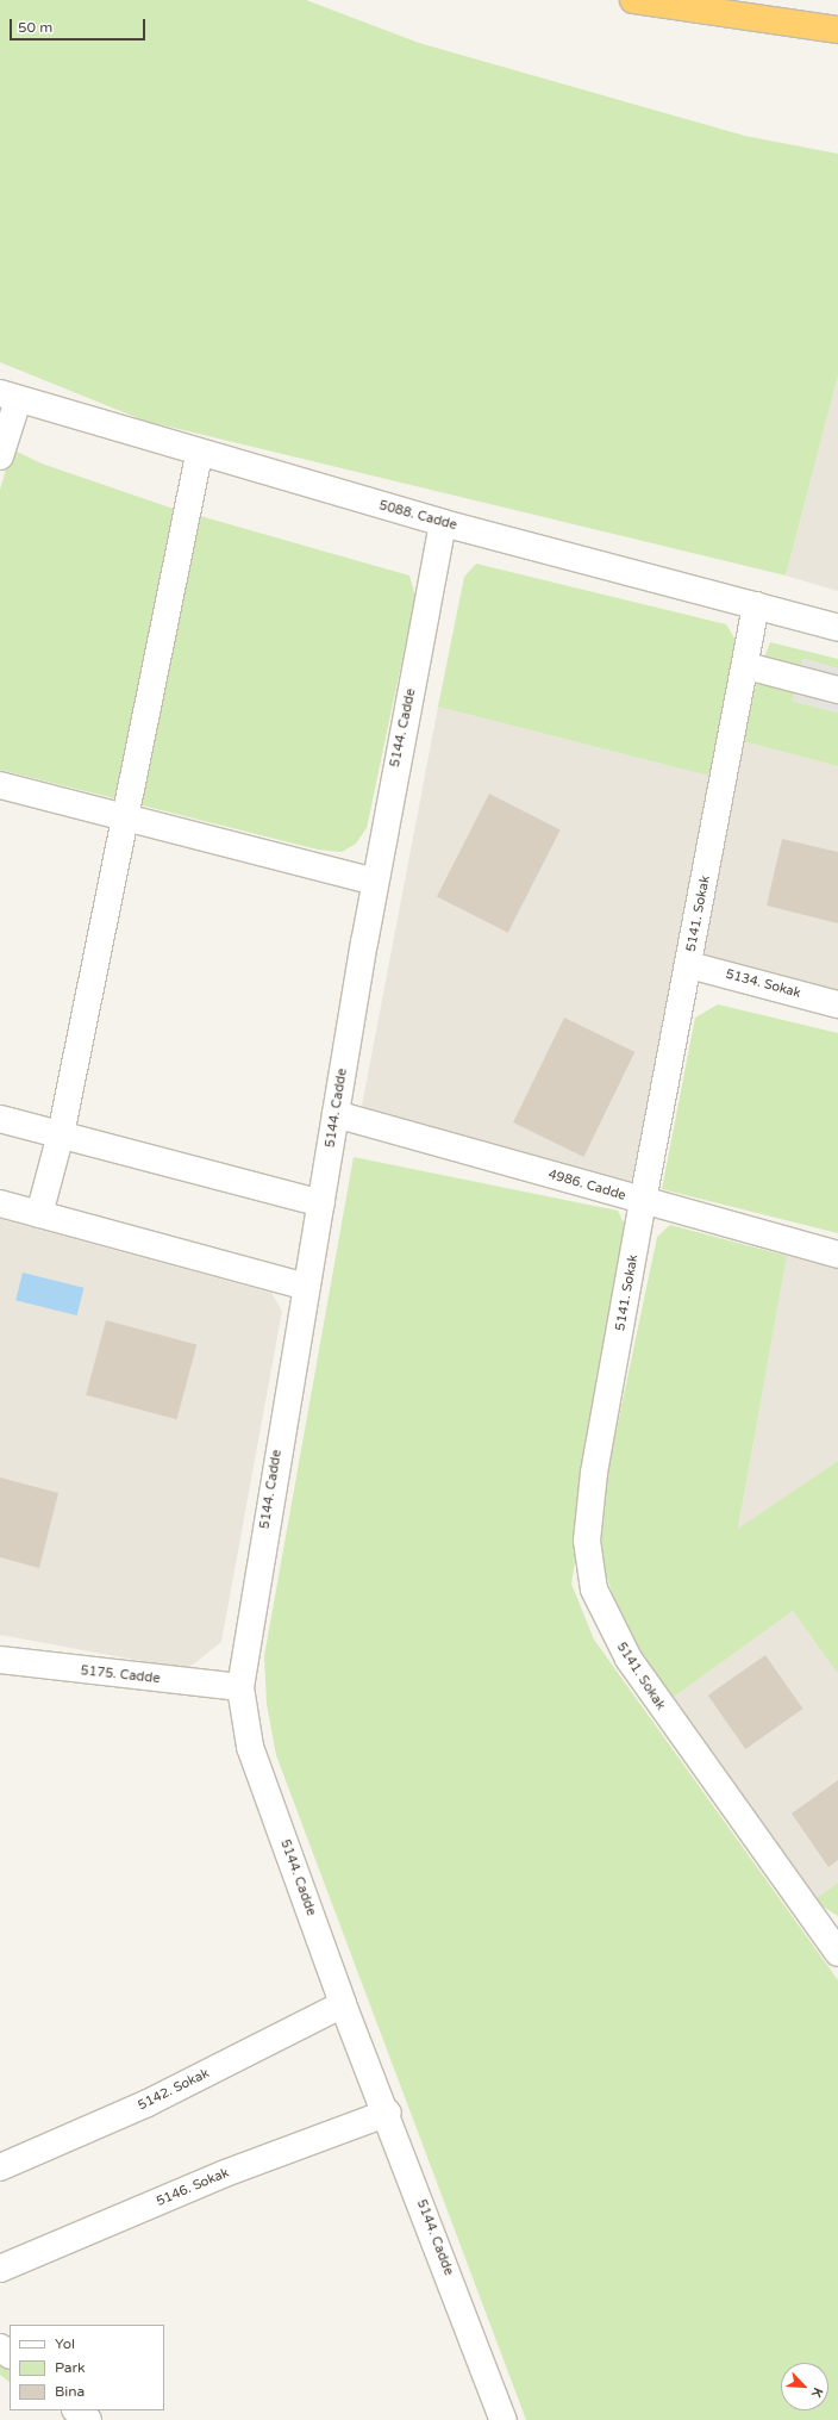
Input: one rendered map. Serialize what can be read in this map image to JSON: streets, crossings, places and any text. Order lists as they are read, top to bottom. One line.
{"streets":{"street":["5088. Cadde","5144. Cadde","5141. Sokak","5134. Sokak","4986. Cadde","5175. Cadde","5142. Sokak","5146. Sokak"]},"crossings":[["5088. Cadde","5144. Cadde"],["5088. Cadde","5141. Sokak"],["5144. Cadde","4986. Cadde"],["5144. Cadde","5175. Cadde"],["5144. Cadde","5142. Sokak"],["5144. Cadde","5146. Sokak"],["5141. Sokak","5134. Sokak"],["5141. Sokak","4986. Cadde"]],"legend":["Yol","Park","Bina"],"scale_bar":"50 m","north":"bottom right"}
